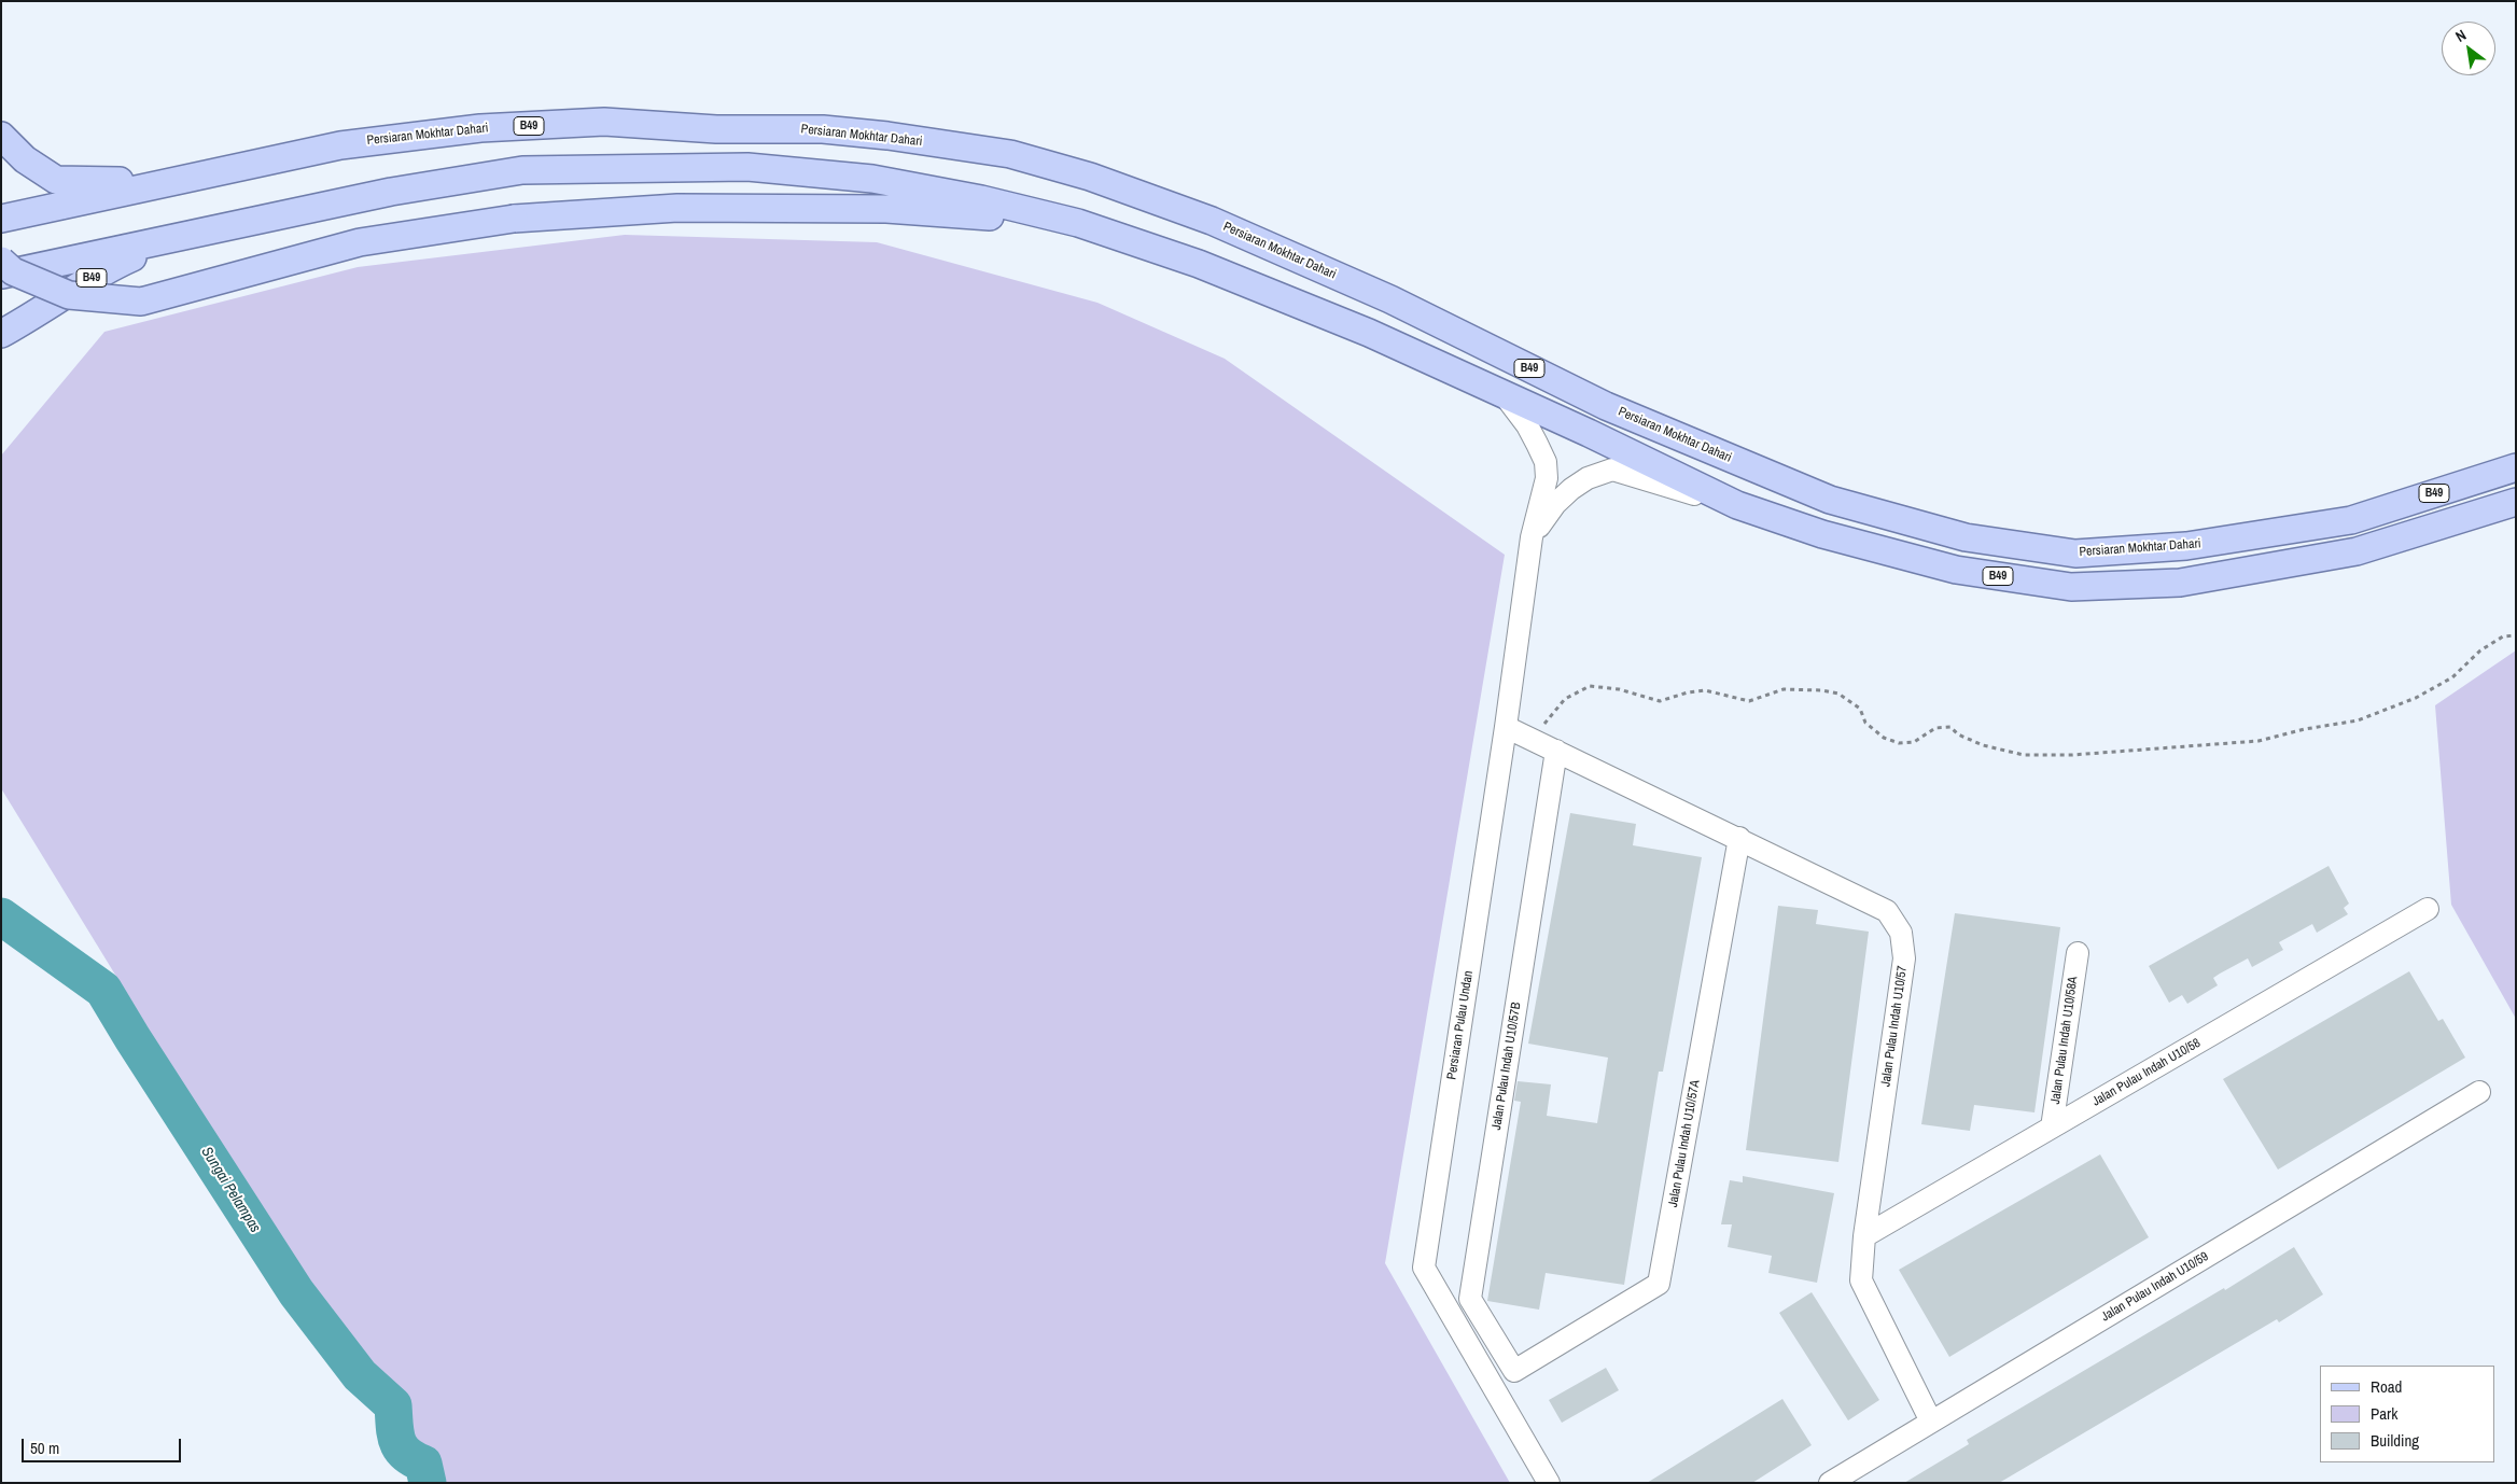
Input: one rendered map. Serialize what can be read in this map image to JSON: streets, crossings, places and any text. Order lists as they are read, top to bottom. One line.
{"streets":{"main road":["B49","Persiaran Mokhtar Dahari"],"street":["Persiaran Pulau Undan","Jalan Pulau Indah U10/57","Jalan Pulau Indah U10/58A","Jalan Pulau Indah U10/57B","Jalan Pulau Indah U10/58","Jalan Pulau Indah U10/57A","Jalan Pulau Indah U10/59"]},"crossings":[["B49","Persiaran Pulau Undan"],["Persiaran Pulau Undan","Jalan Pulau Indah U10/57"],["Jalan Pulau Indah U10/57","Jalan Pulau Indah U10/57B"],["Jalan Pulau Indah U10/57","Jalan Pulau Indah U10/58"],["Jalan Pulau Indah U10/57","Jalan Pulau Indah U10/57A"],["Jalan Pulau Indah U10/57","Jalan Pulau Indah U10/59"],["Jalan Pulau Indah U10/58A","Jalan Pulau Indah U10/58"],["Jalan Pulau Indah U10/57B","Jalan Pulau Indah U10/57A"]],"water":["Sungai Pelampas"],"legend":["Road","Park","Building"],"scale_bar":"50 m","north":"top left"}
